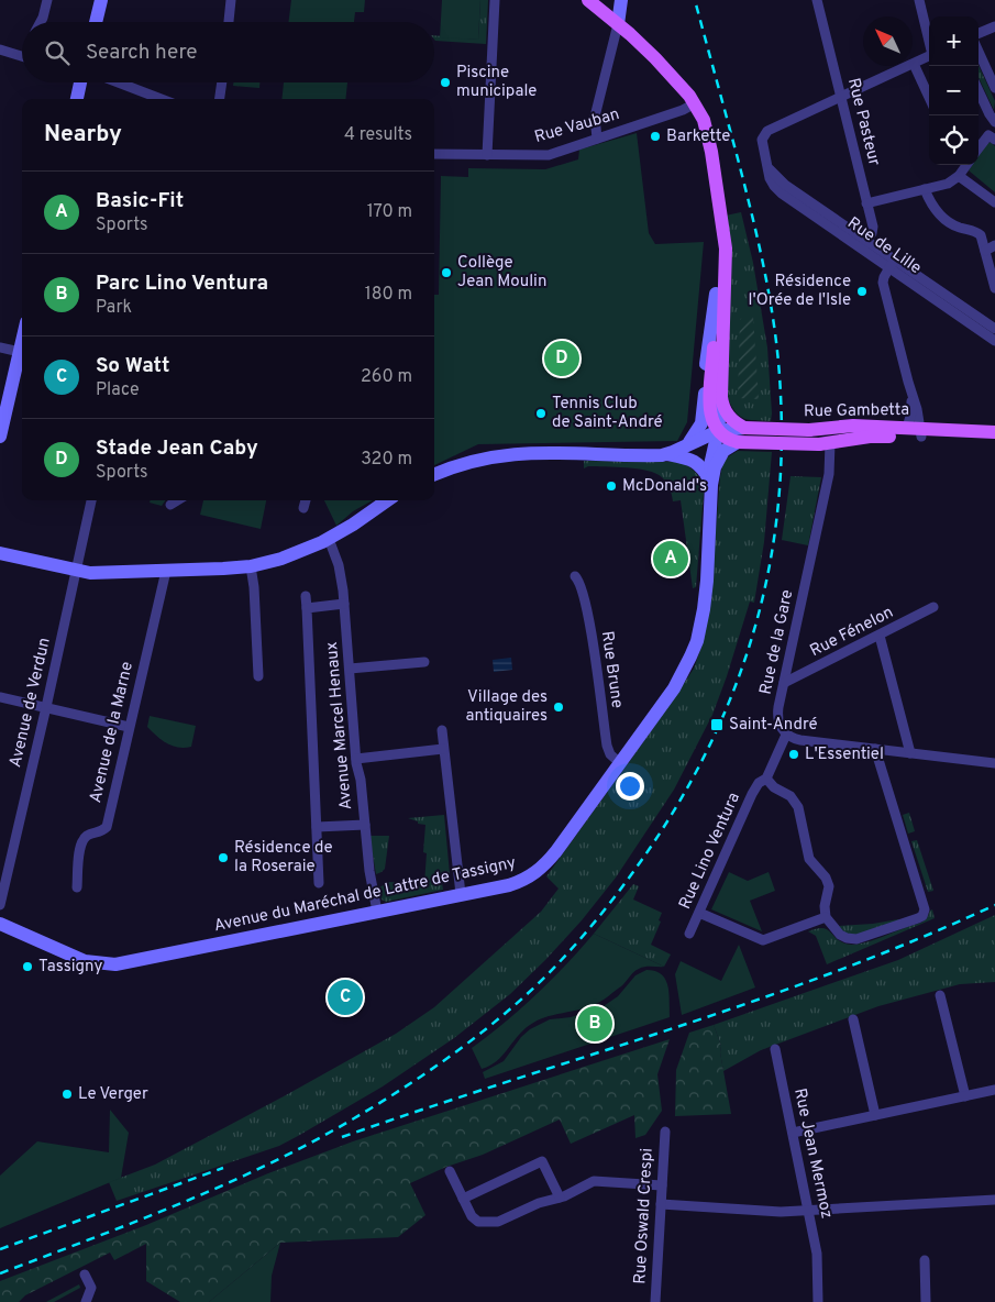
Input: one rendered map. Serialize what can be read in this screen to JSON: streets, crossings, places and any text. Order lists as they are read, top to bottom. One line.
{"streets":{"main road":["Rue Gambetta","Avenue du Maréchal de Lattre de Tassigny"],"street":["Rue Pasteur","Rue Vauban","Rue de Lille","Rue Fénelon","Rue de la Gare","Rue Brune","Avenue de Verdun","Avenue Marcel Henaux","Avenue de la Marne","Rue Lino Ventura","Rue Jean Mermoz","Rue Oswald Crespi"]},"crossings":[["Rue Pasteur","Rue de Lille"],["Rue Gambetta","Rue de la Gare"],["Rue Gambetta","Avenue du Maréchal de Lattre de Tassigny"],["Rue Fénelon","Rue de la Gare"],["Rue de la Gare","Rue Lino Ventura"],["Rue Brune","Avenue du Maréchal de Lattre de Tassigny"],["Avenue Marcel Henaux","Avenue du Maréchal de Lattre de Tassigny"]],"places":{"other":["Piscine municipale","Barkette","Collège Jean Moulin","Résidence l'Orée de l'Isle","Tennis Club de Saint-André","McDonald's","Village des antiquaires","L'Essentiel","Résidence de la Roseraie","Tassigny","Le Verger"],"transit":["Saint-André"]},"north":"top left","page":{"map_buttons":["+","−"],"search":"Search here","heading":["Nearby","4 results"],"list":[{"mark":"A","name":"Basic-Fit","note":"Sports","value":"170 m"},{"mark":"B","name":"Parc Lino Ventura","note":"Park","value":"180 m"},{"mark":"C","name":"So Watt","note":"Place","value":"260 m"},{"mark":"D","name":"Stade Jean Caby","note":"Sports","value":"320 m"}],"pins":["D","A","C","B"]}}
